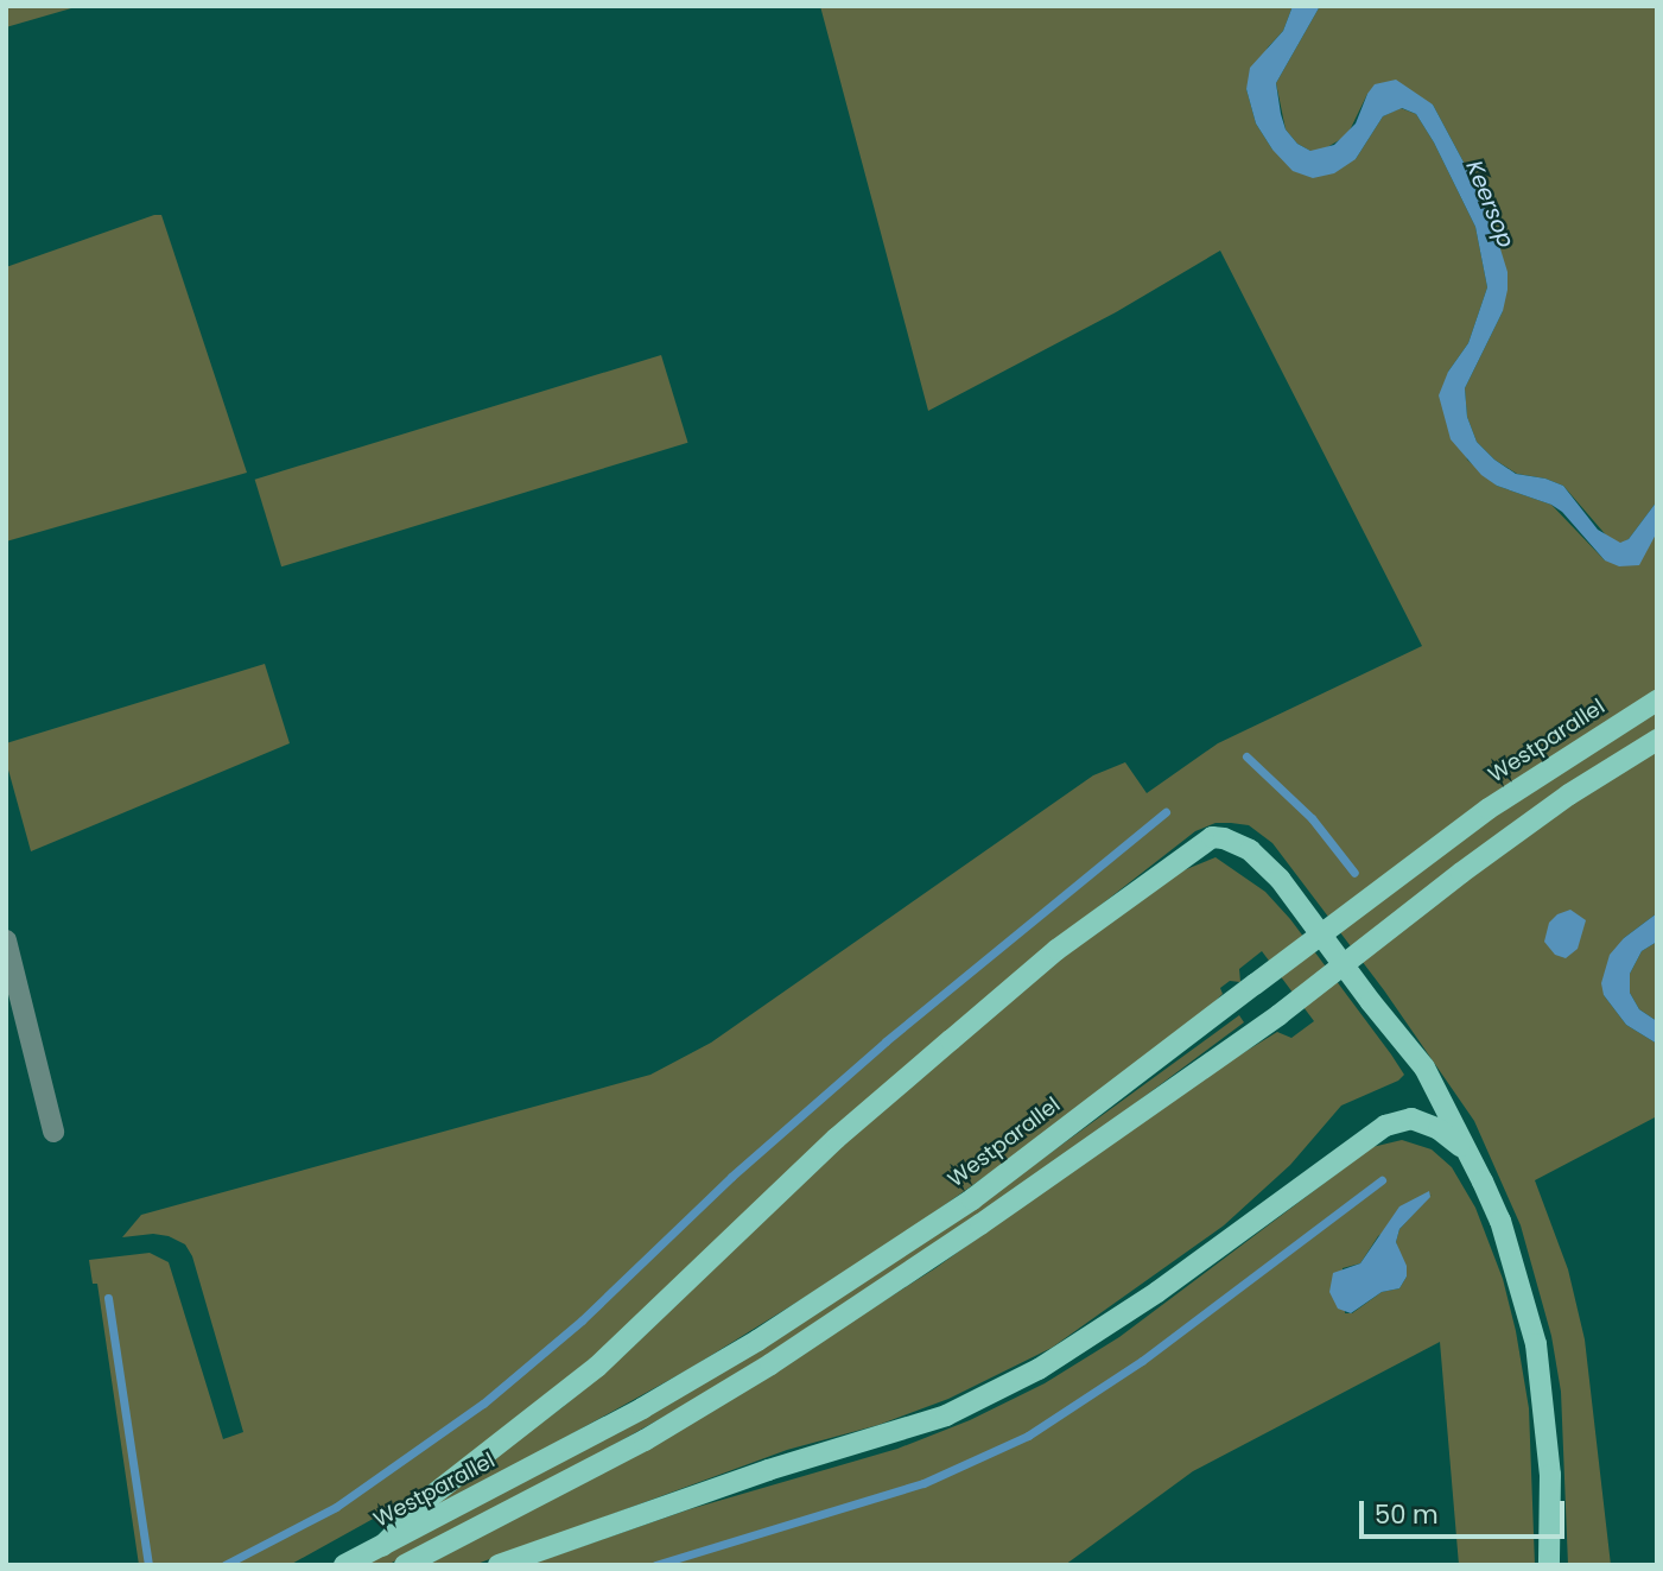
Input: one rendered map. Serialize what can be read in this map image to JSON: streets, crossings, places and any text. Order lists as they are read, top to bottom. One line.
{"streets":{"main road":["Westparallel"]},"water":["Keersop"],"scale_bar":"50 m"}
